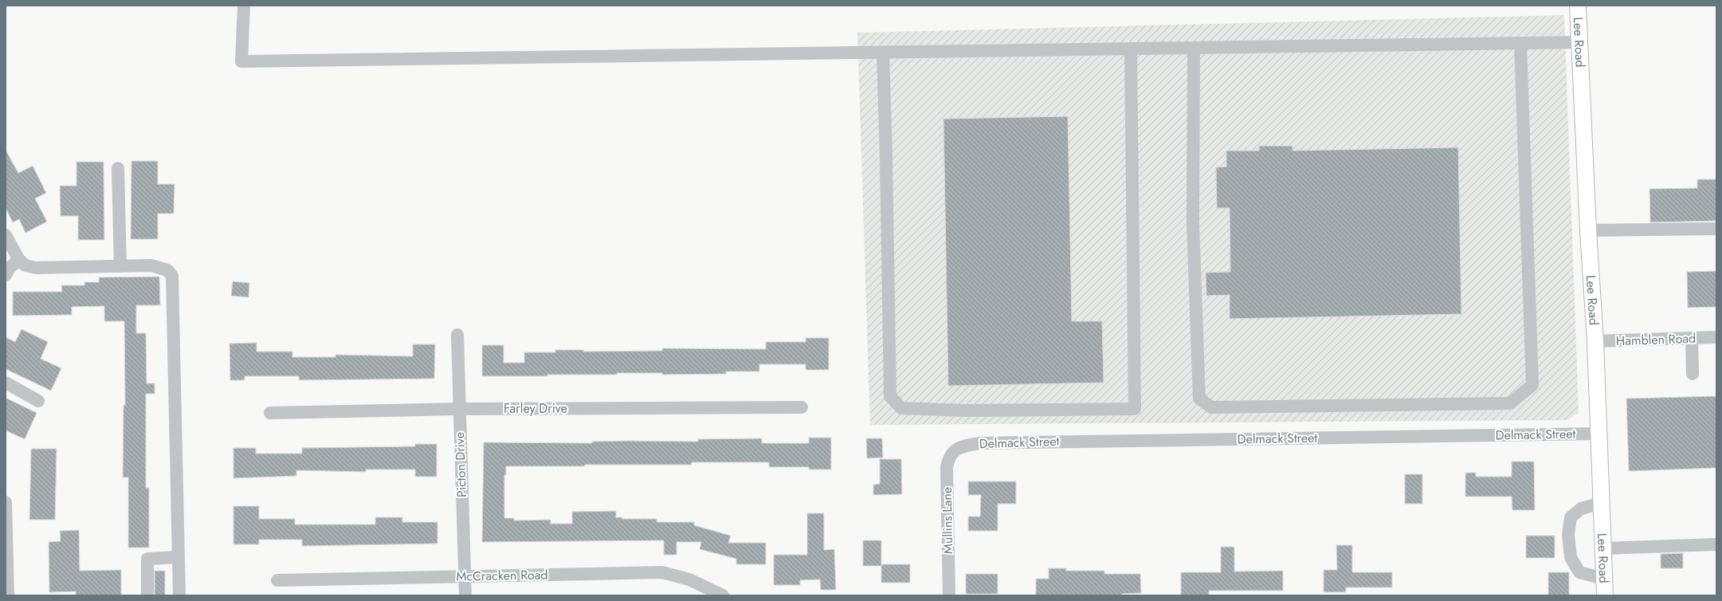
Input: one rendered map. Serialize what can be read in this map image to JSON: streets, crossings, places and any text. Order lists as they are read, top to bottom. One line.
{"streets":{"main road":["Lee Road"],"street":["Hamblen Road","Farley Drive","Delmack Street","Picton Drive","Mullins Lane","McCracken Road"]},"crossings":[["Lee Road","Hamblen Road"],["Lee Road","Delmack Street"],["Farley Drive","Picton Drive"],["Delmack Street","Mullins Lane"],["Picton Drive","McCracken Road"]]}
